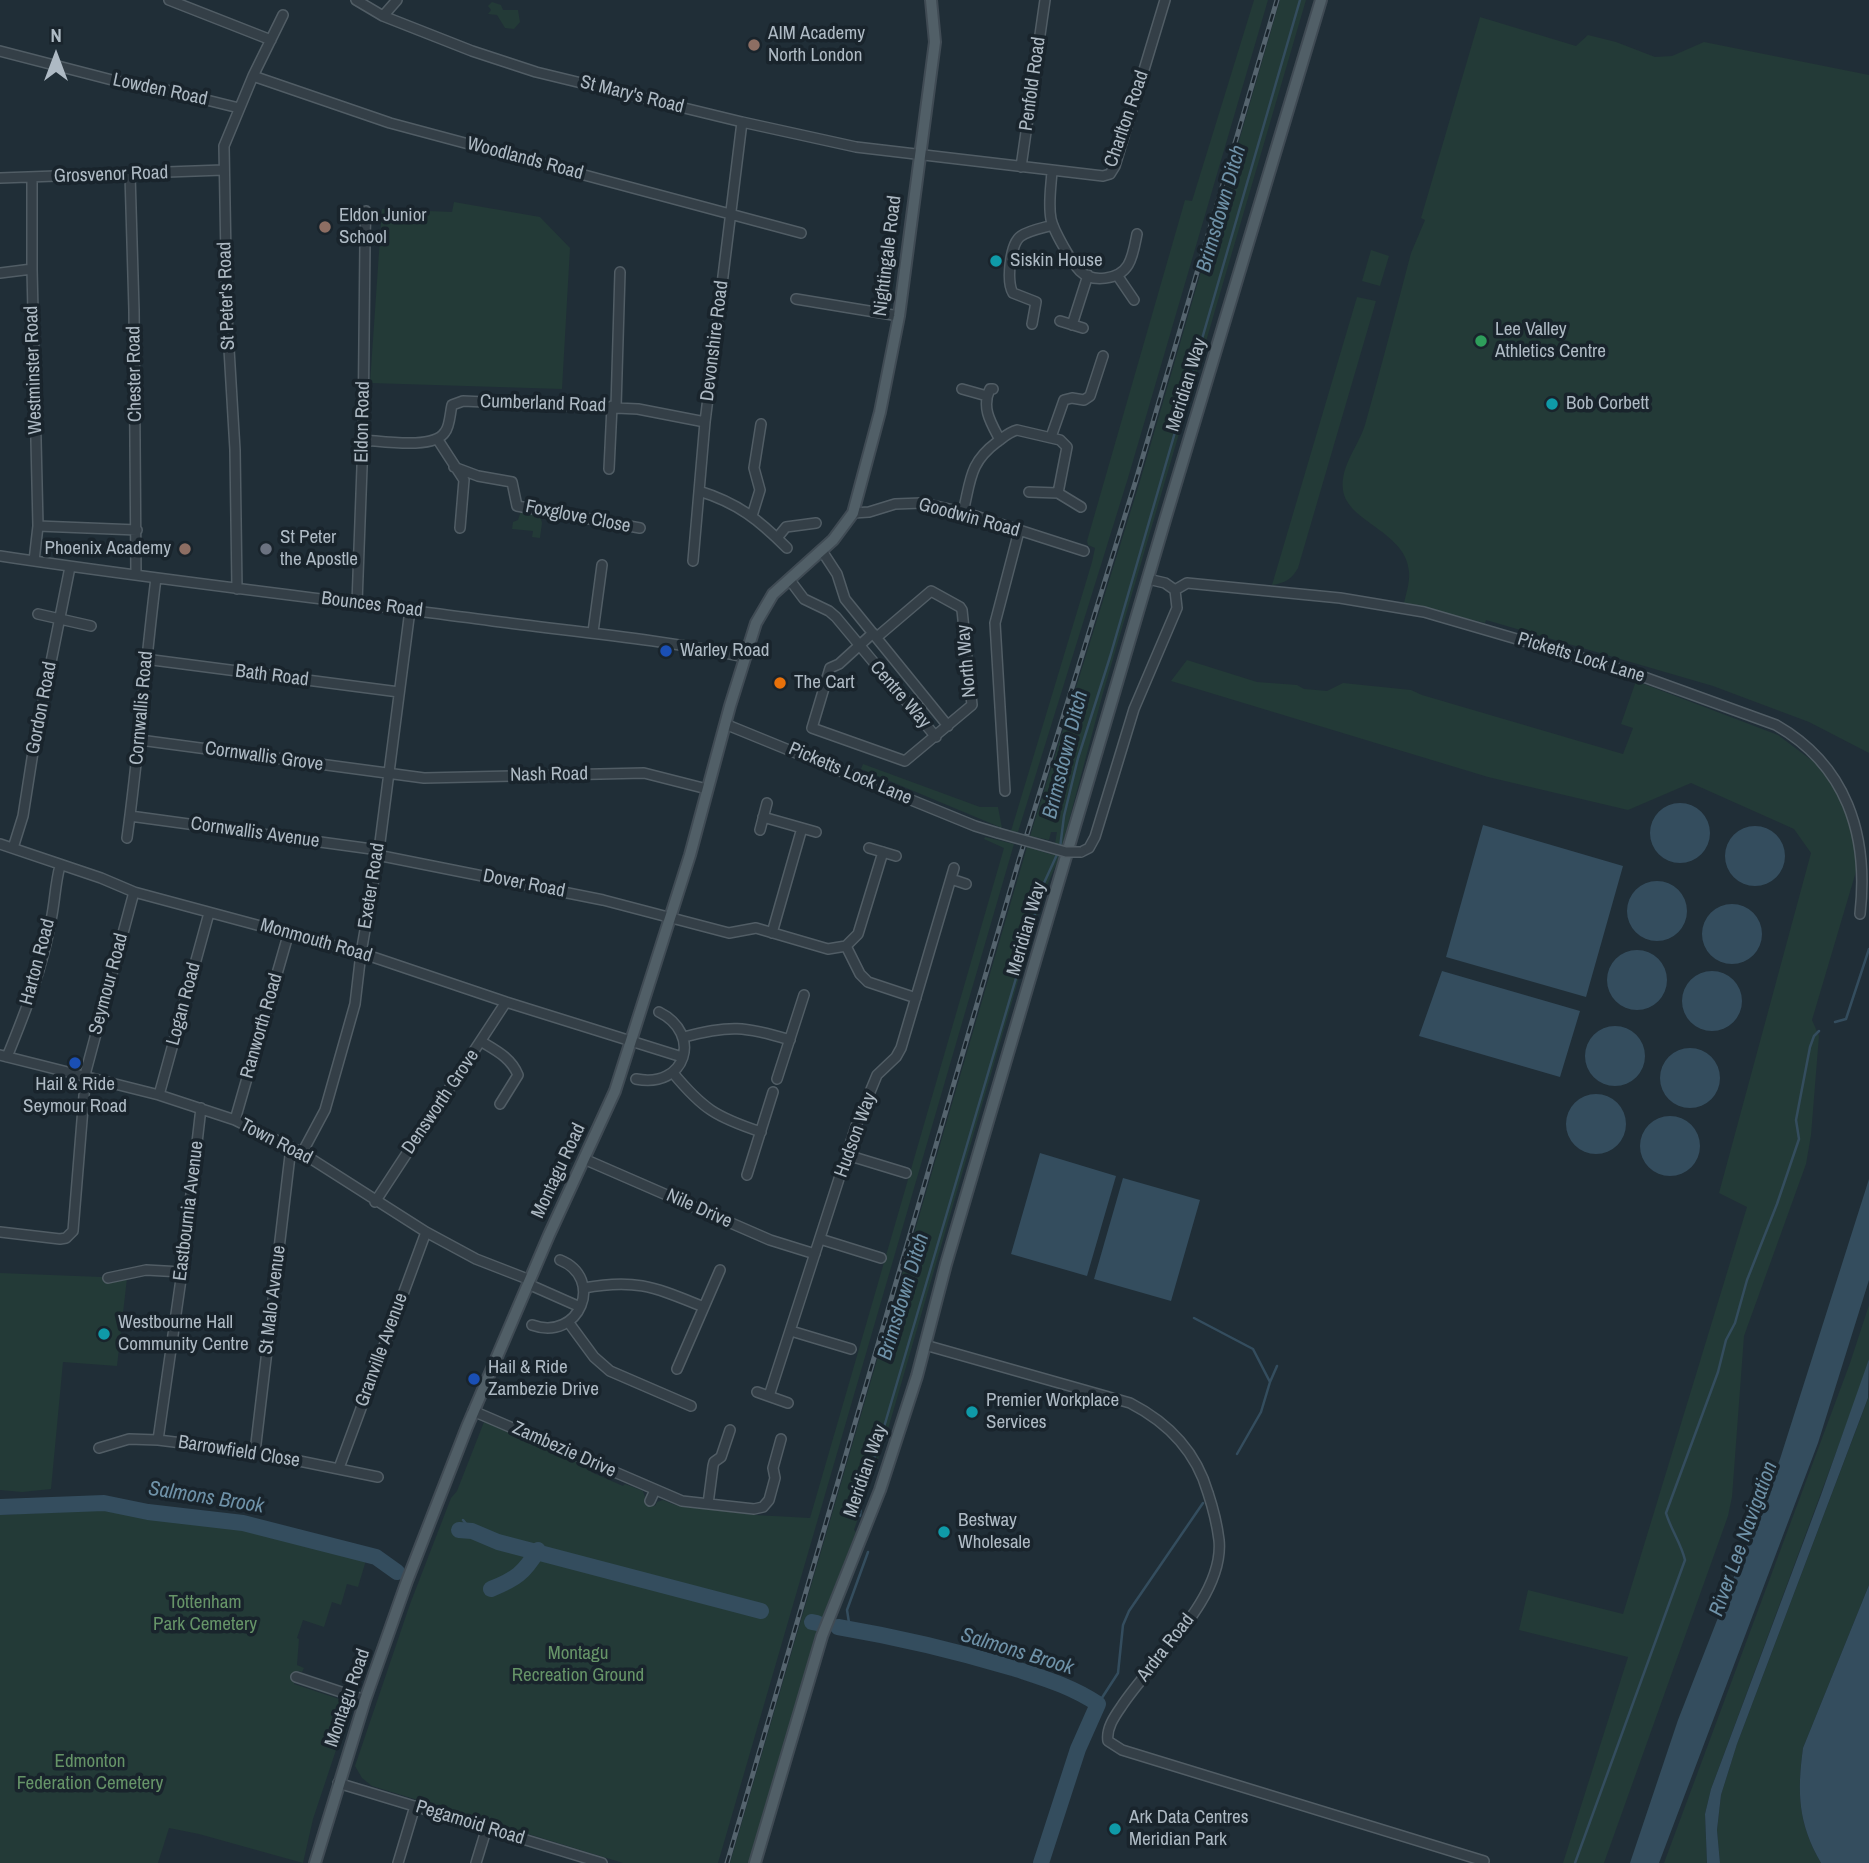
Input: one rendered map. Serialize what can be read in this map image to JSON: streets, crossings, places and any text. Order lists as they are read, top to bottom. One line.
{"streets":{"main road":["Nightingale Road","Meridian Way","Montagu Road"],"street":["Penfold Road","Lowden Road","St Mary's Road","Charlton Road","Woodlands Road","Grosvenor Road","St Peter's Road","Devonshire Road","Westminster Road","Chester Road","Cumberland Road","Eldon Road","Foxglove Close","Goodwin Road","Bounces Road","Picketts Lock Lane","North Way","Bath Road","Centre Way","Gordon Road","Cornwallis Road","Cornwallis Grove","Nash Road","Cornwallis Avenue","Dover Road","Exeter Road","Monmouth Road","Harton Road","Seymour Road","Logan Road","Ranworth Road","Densworth Grove","Hudson Way","Town Road","Nile Drive","Eastbournia Avenue","St Malo Avenue","Granville Avenue","Zambezie Drive","Barrowfield Close","Ardra Road","Pegamoid Road"]},"crossings":[["Penfold Road","Charlton Road"],["Lowden Road","St Peter's Road"],["St Mary's Road","Charlton Road"],["St Mary's Road","Nightingale Road"],["St Mary's Road","Devonshire Road"],["Charlton Road","Nightingale Road"],["Woodlands Road","St Peter's Road"],["Woodlands Road","Devonshire Road"],["Grosvenor Road","St Peter's Road"],["Grosvenor Road","Westminster Road"],["Grosvenor Road","Chester Road"],["Nightingale Road","Goodwin Road"],["Nightingale Road","Montagu Road"],["St Peter's Road","Bounces Road"],["Devonshire Road","Cumberland Road"],["Westminster Road","Bounces Road"],["Chester Road","Bounces Road"],["Meridian Way","Ardra Road"],["Eldon Road","Bounces Road"],["Goodwin Road","Montagu Road"],["Bounces Road","Gordon Road"],["Bounces Road","Cornwallis Road"],["Bounces Road","Exeter Road"],["Bounces Road","Montagu Road"],["Picketts Lock Lane","Montagu Road"],["North Way","Centre Way"],["Bath Road","Cornwallis Road"],["Bath Road","Exeter Road"],["Centre Way","Montagu Road"],["Gordon Road","Monmouth Road"],["Cornwallis Road","Cornwallis Grove"],["Cornwallis Road","Cornwallis Avenue"],["Cornwallis Grove","Nash Road"],["Cornwallis Grove","Exeter Road"],["Nash Road","Exeter Road"],["Nash Road","Montagu Road"],["Cornwallis Avenue","Dover Road"],["Cornwallis Avenue","Exeter Road"],["Dover Road","Exeter Road"],["Dover Road","Montagu Road"],["Exeter Road","Monmouth Road"],["Exeter Road","Town Road"],["Monmouth Road","Harton Road"],["Monmouth Road","Seymour Road"],["Monmouth Road","Logan Road"],["Monmouth Road","Ranworth Road"],["Monmouth Road","Densworth Grove"],["Monmouth Road","Montagu Road"],["Harton Road","Town Road"],["Seymour Road","Town Road"],["Logan Road","Town Road"],["Ranworth Road","Town Road"],["Densworth Grove","Town Road"],["Hudson Way","Nile Drive"],["Town Road","Montagu Road"],["Town Road","Eastbournia Avenue"],["Town Road","St Malo Avenue"],["Town Road","Granville Avenue"],["Montagu Road","Nile Drive"],["Montagu Road","Zambezie Drive"],["Montagu Road","Pegamoid Road"],["Eastbournia Avenue","Barrowfield Close"],["St Malo Avenue","Barrowfield Close"],["Granville Avenue","Barrowfield Close"]],"water":["Brimsdown Ditch","Salmons Brook","River Lee Navigation"],"parks":["Tottenham Park Cemetery","Montagu Recreation Ground","Edmonton Federation Cemetery"],"places":["AIM Academy North London","Eldon Junior School","Siskin House","Lee Valley Athletics Centre","Bob Corbett","Phoenix Academy","St Peter the Apostle","Warley Road","The Cart","Hail & Ride Seymour Road","Westbourne Hall Community Centre","Hail & Ride Zambezie Drive","Premier Workplace Services","Bestway Wholesale","Ark Data Centres Meridian Park"],"north":"top"}
